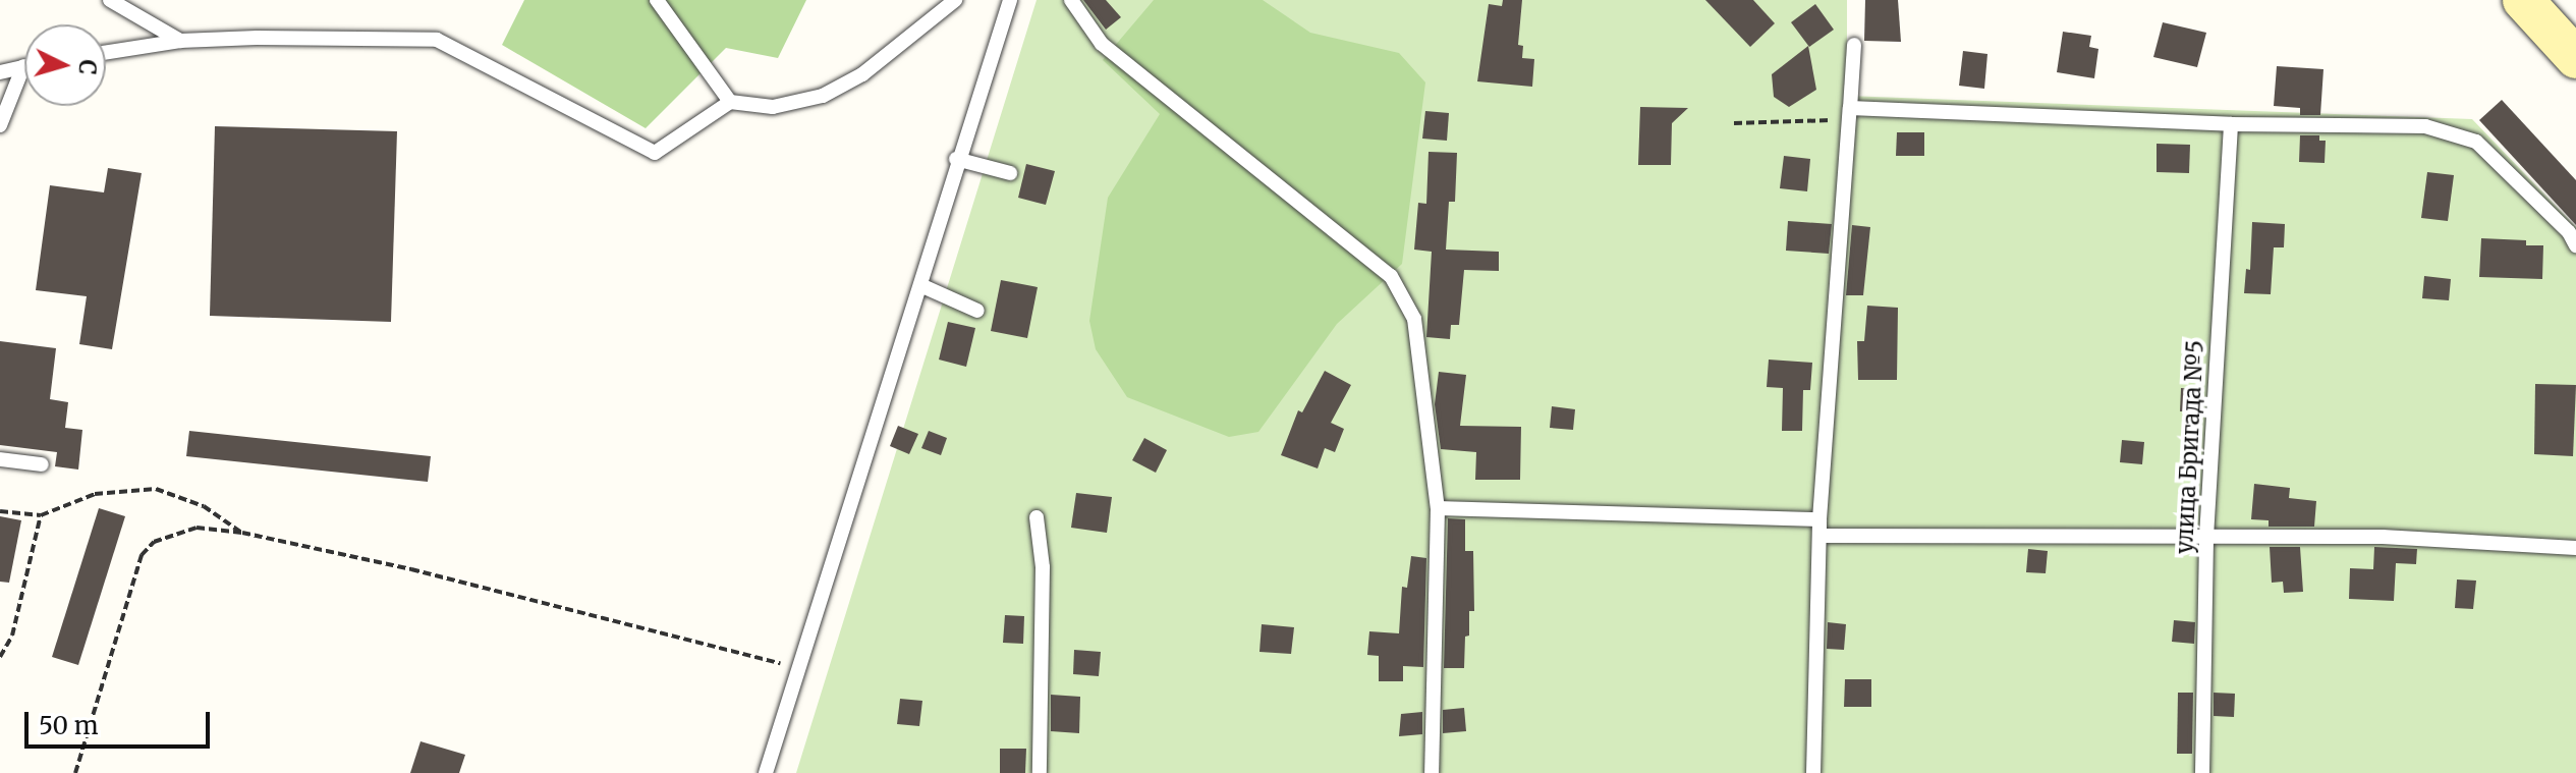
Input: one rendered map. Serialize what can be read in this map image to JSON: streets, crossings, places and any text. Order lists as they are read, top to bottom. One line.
{"streets":{"lane":["улица Бригада №5"]},"scale_bar":"50 m","north":"right"}
